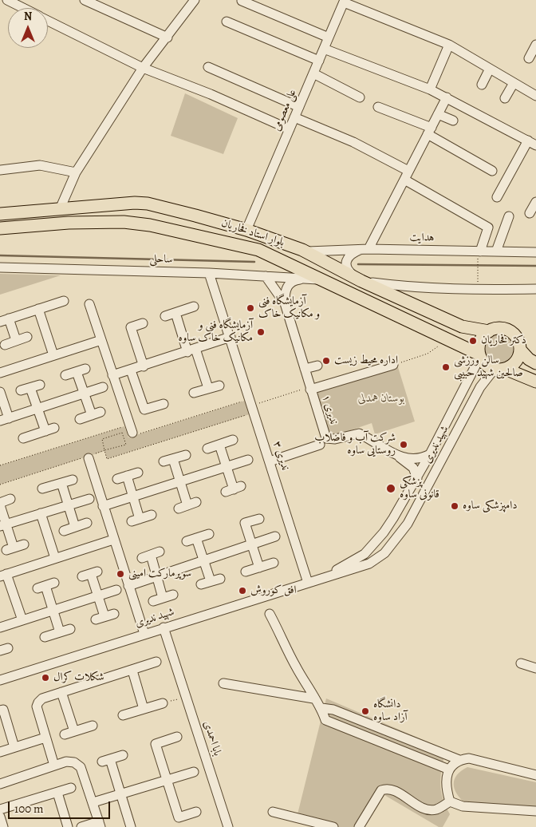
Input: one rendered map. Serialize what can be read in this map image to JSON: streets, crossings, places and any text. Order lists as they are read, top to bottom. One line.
{"streets":{"main road":["بلوار استاد فخاریان"],"street":["علی معصومی","هدایت","ساحلی","ندیری ۱","شهید ندیری","ندیری ۳","بابا احمدی"]},"crossings":[["علی معصومی","بلوار استاد فخاریان"],["بلوار استاد فخاریان","هدایت"],["بلوار استاد فخاریان","ساحلی"],["بلوار استاد فخاریان","شهید ندیری"],["ساحلی","ندیری ۳"],["ندیری ۱","شهید ندیری"],["شهید ندیری","ندیری ۳"],["شهید ندیری","بابا احمدی"]],"parks":["بوستان همدلی"],"places":["آزمایشگاه فنی و مکانیک خاک","آزمایشگاه فنی و مکانیک خاک ساوه","دکتر فخاریان","اداره محیط زیست","سالن ورزشی صالحین شهید حبیبی","شرکت آب و فاضلاب روستایی ساوه","پزشکی قانونی ساوه","دامپزشکی ساوه","سوپرمارکت امینی","افق کوروش","شکلات کرال","دانشگاه آزاد ساوه"],"scale_bar":"100 m","north":"top"}
